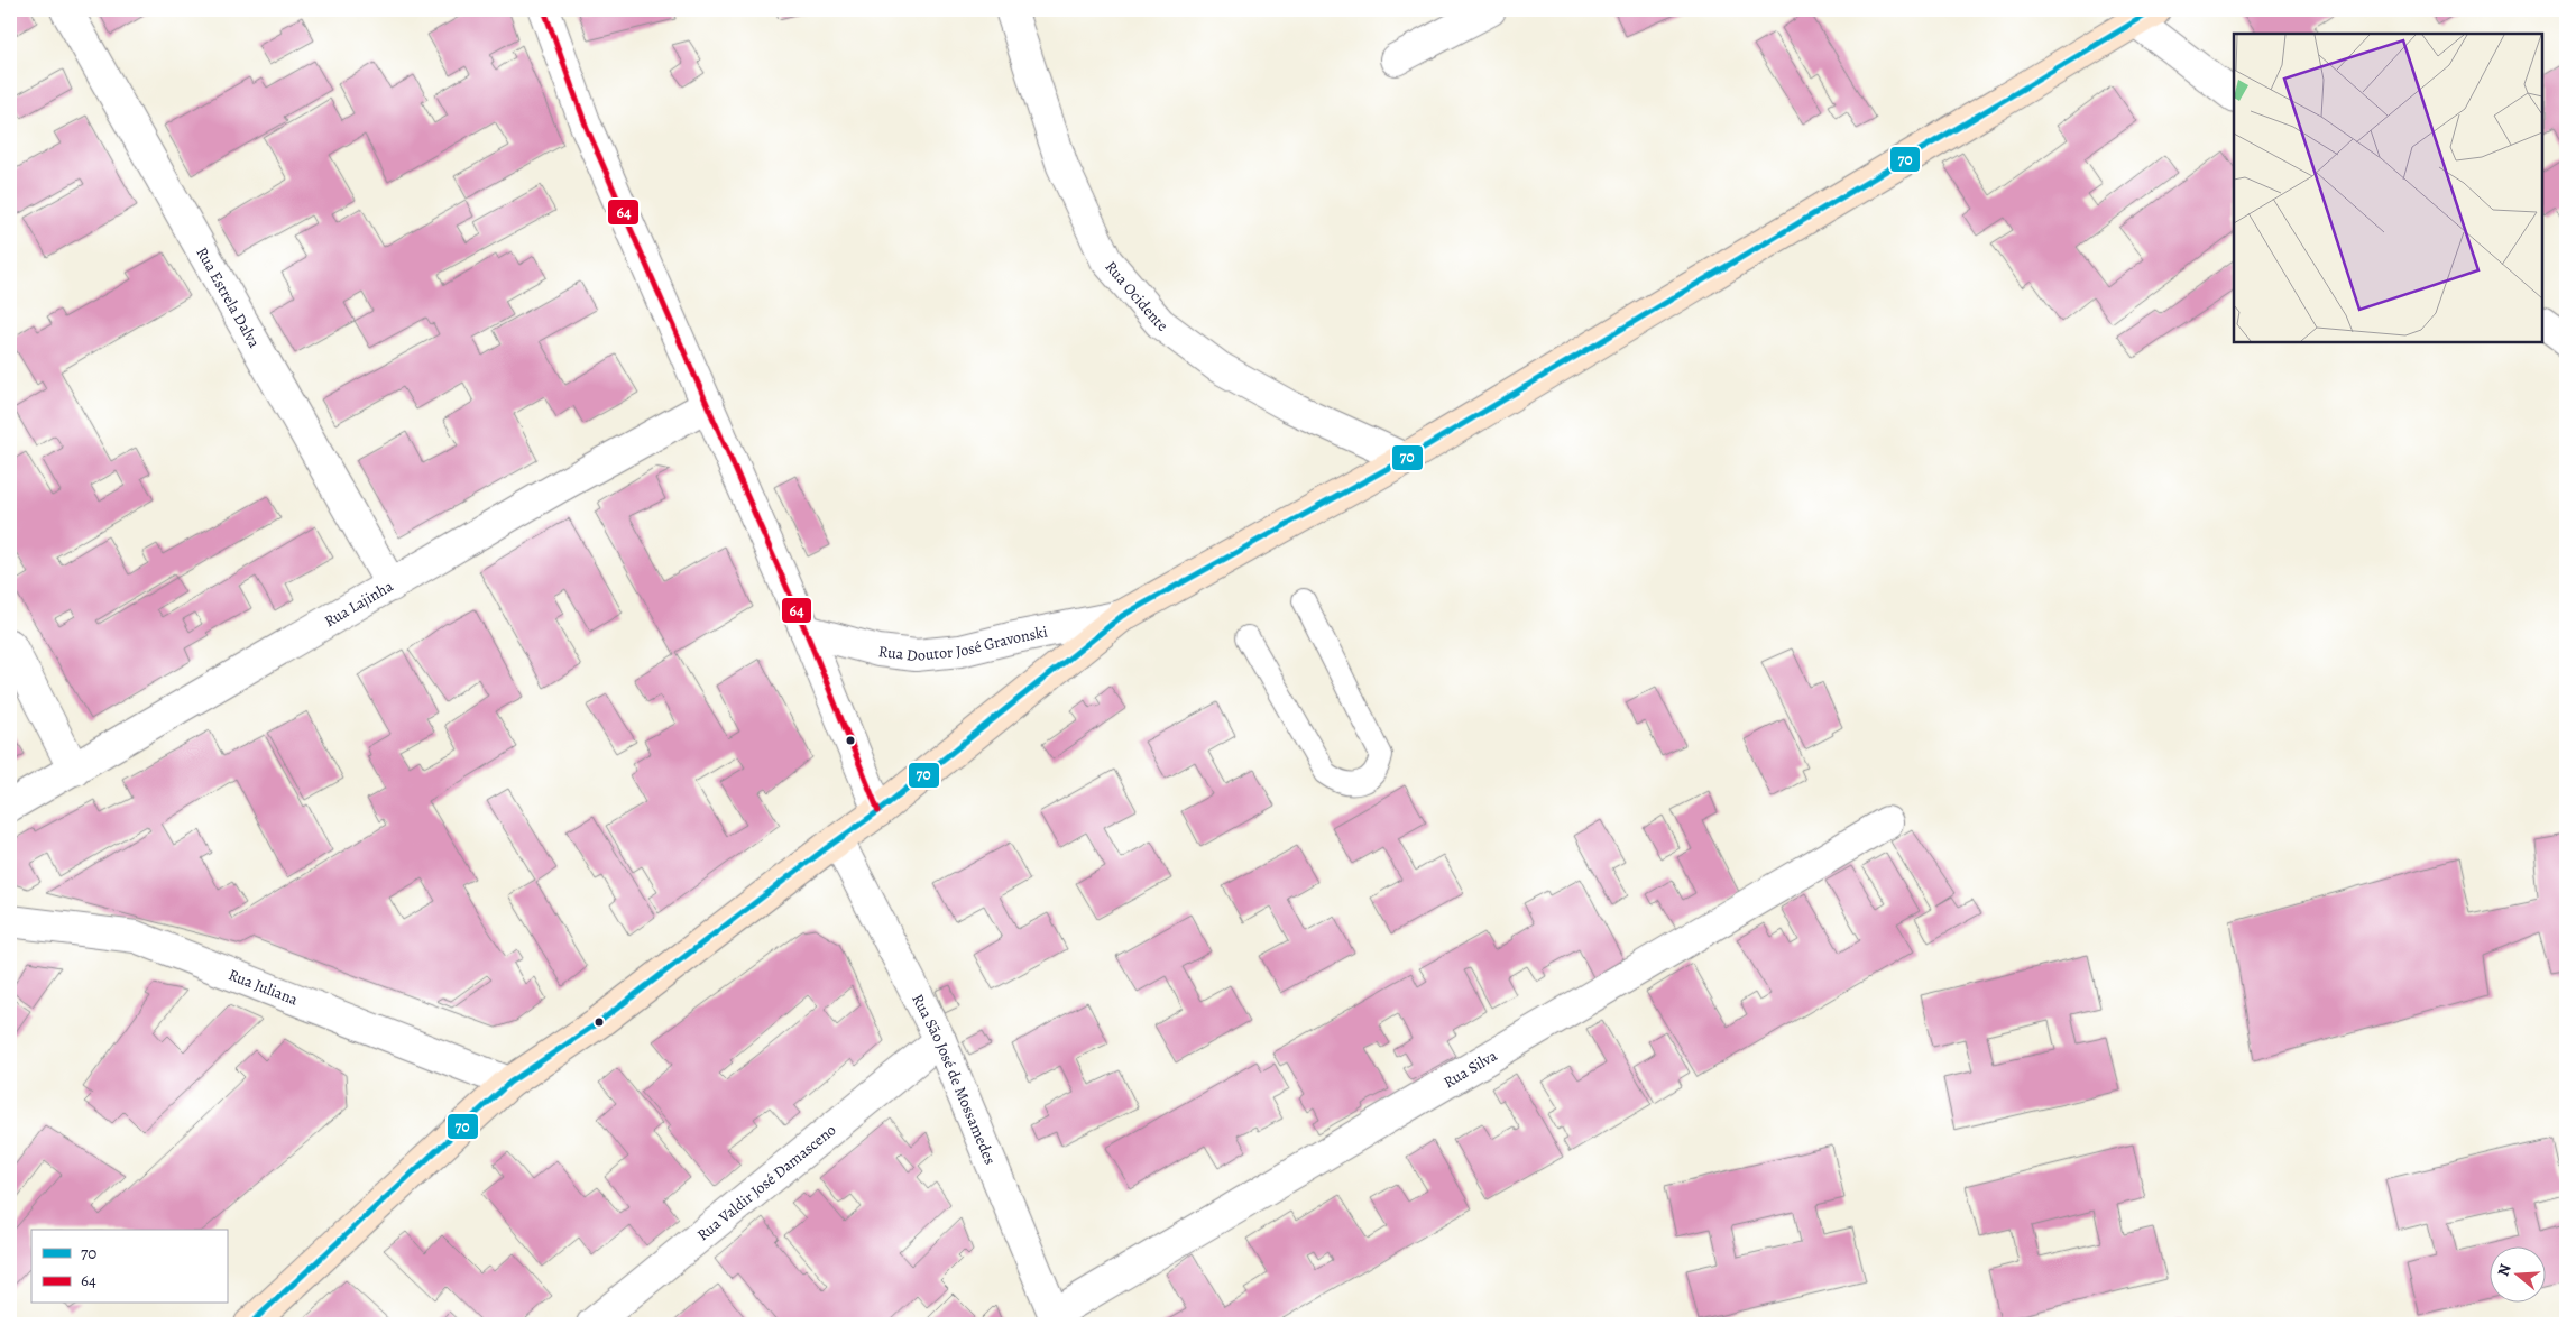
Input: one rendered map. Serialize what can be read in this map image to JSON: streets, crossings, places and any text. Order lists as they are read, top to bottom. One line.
{"streets":{"street":["Rua Ocidente","Rua Estrela Dalva","Rua Lajinha","Rua Doutor José Gravonski","Rua Juliana","Rua Silva","Rua São José de Mossamedes","Rua Valdir José Damasceno"]},"crossings":[["Rua Ocidente","Rua Doutor José Gravonski"],["Rua Estrela Dalva","Rua Lajinha"],["Rua Doutor José Gravonski","Rua Juliana"],["Rua Doutor José Gravonski","Rua São José de Mossamedes"],["Rua Silva","Rua São José de Mossamedes"],["Rua São José de Mossamedes","Rua Valdir José Damasceno"]],"lines":["transit line 70","transit line 64"],"legend":["70","64"],"north":"left"}
